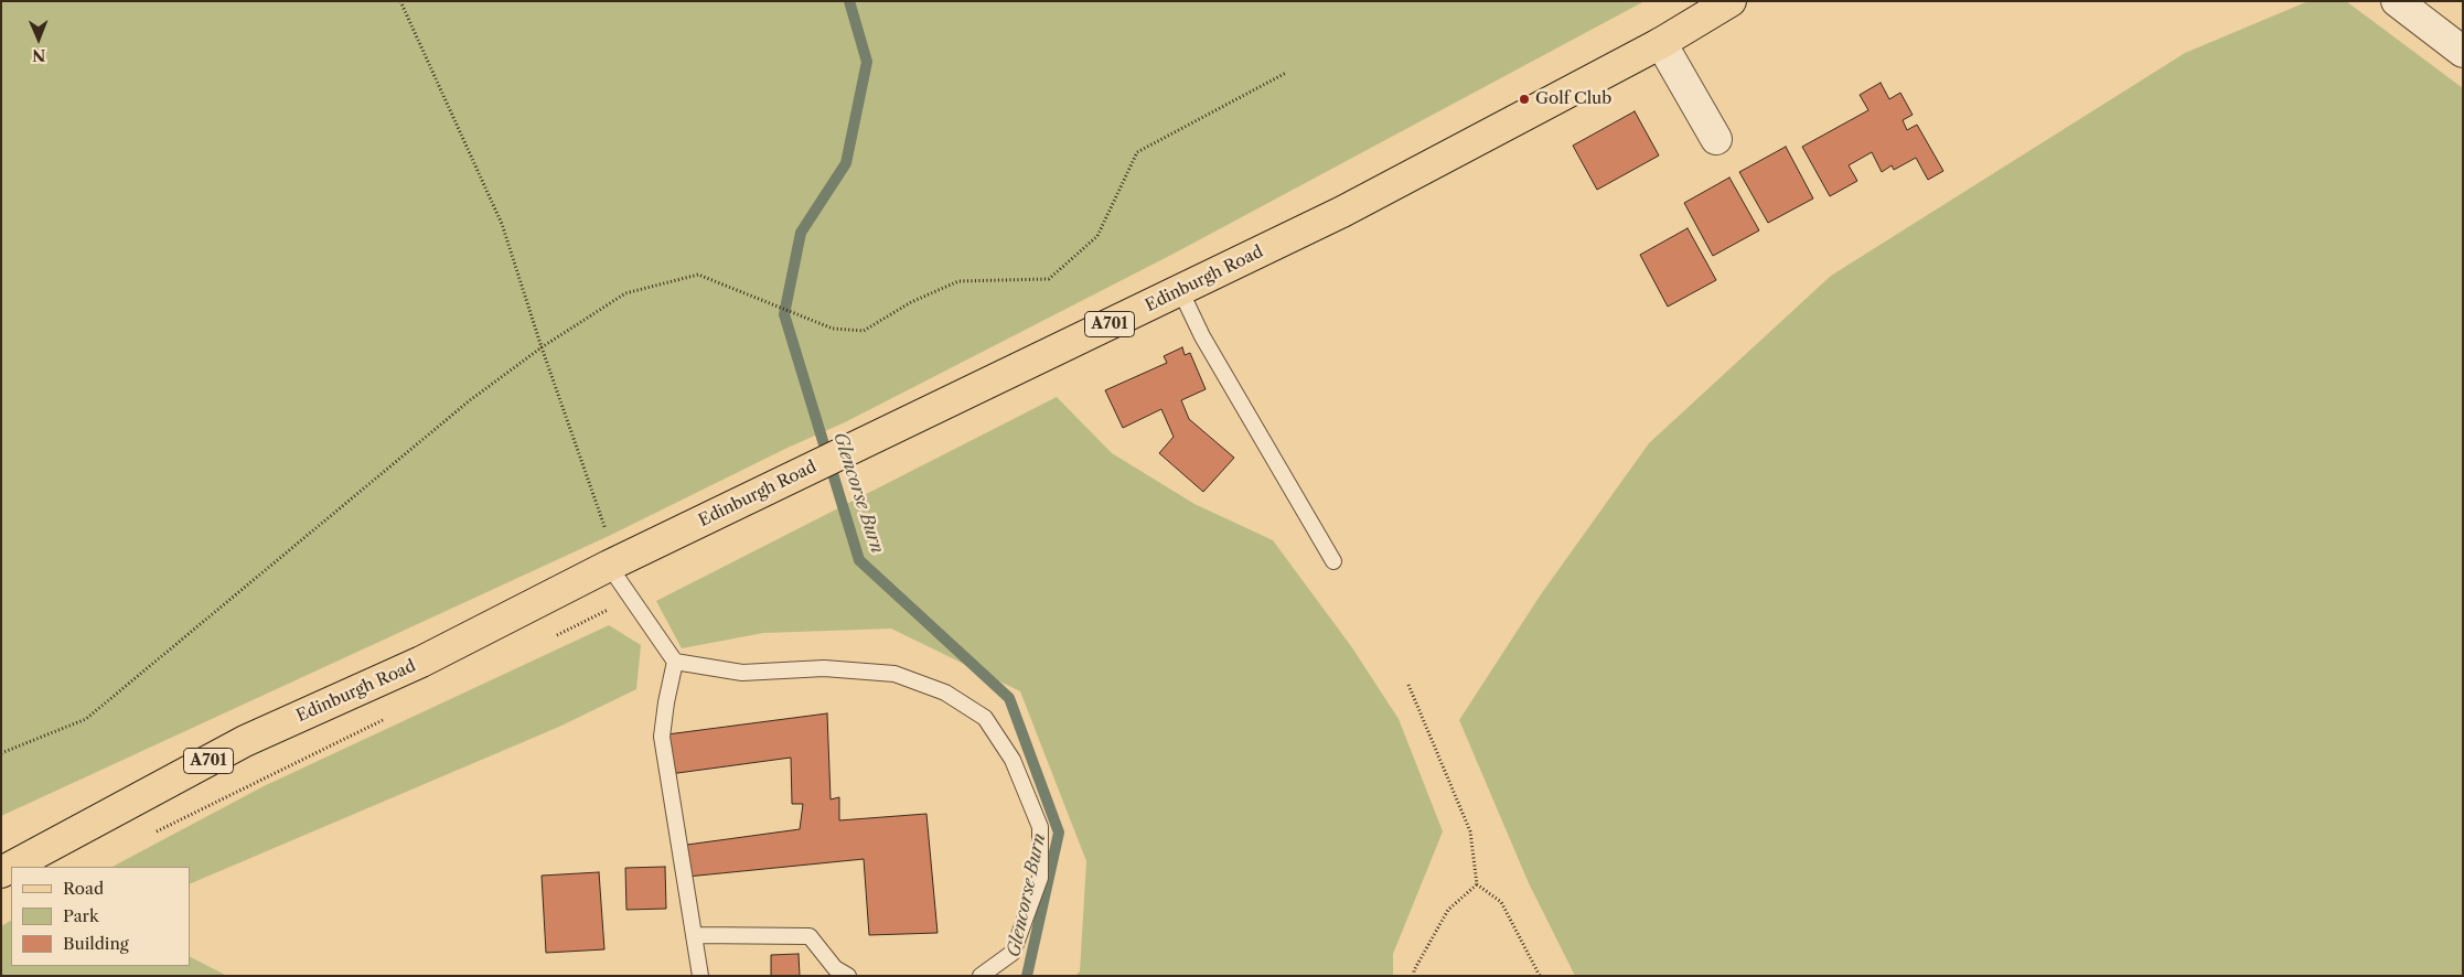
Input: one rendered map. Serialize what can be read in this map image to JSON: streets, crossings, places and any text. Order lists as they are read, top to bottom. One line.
{"streets":{"main road":["Edinburgh Road","A701"]},"water":["Glencorse Burn"],"places":["Golf Club"],"legend":["Road","Park","Building"],"north":"bottom"}
